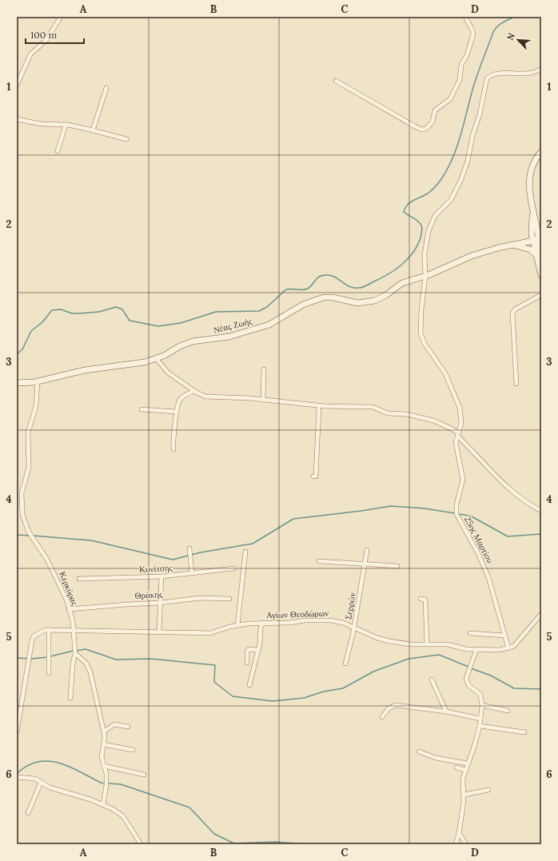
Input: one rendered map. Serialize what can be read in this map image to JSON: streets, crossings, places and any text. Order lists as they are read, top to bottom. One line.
{"streets":{"street":["Νέας Ζωής","25ης Μαρτίου","Κονίτσης","Κερκύρας","Θράκης","Σερρών","Αγίων Θεοδώρων"]},"crossings":[["Νέας Ζωής","25ης Μαρτίου"],["Νέας Ζωής","Κερκύρας"],["25ης Μαρτίου","Αγίων Θεοδώρων"],["Κερκύρας","Θράκης"],["Κερκύρας","Αγίων Θεοδώρων"],["Σερρών","Αγίων Θεοδώρων"]],"scale_bar":"100 m","north":"top left","grid":{"columns":["A","B","C","D"],"rows":["1","2","3","4","5","6"]}}
